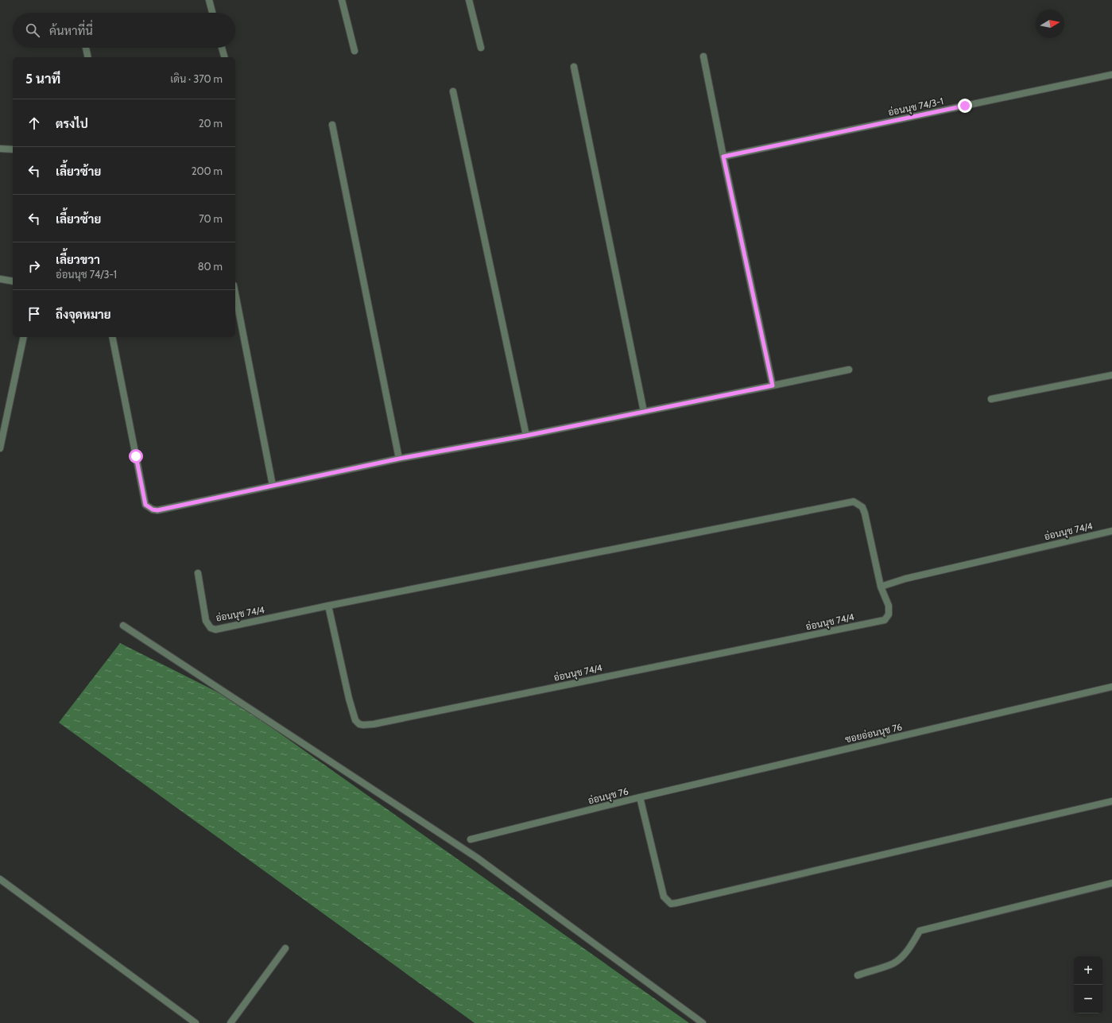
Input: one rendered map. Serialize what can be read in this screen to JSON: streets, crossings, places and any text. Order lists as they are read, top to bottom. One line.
{"streets":{"street":["อ่อนนุช 74/3-1","อ่อนนุช 74/4","ซอยอ่อนนุช 76","อ่อนนุช 76"]},"crossings":[["ซอยอ่อนนุช 76","อ่อนนุช 76"]],"north":"right","page":{"search":"ค้นหาที่นี่","heading":["5 นาที","เดิน · 370 m"],"list":[["ตรงไป","20 m"],["เลี้ยวซ้าย","200 m"],["เลี้ยวซ้าย","70 m"],["เลี้ยวขวา","อ่อนนุช 74/3-1","80 m"],"ถึงจุดหมาย"],"map_buttons":["+","−"]}}
